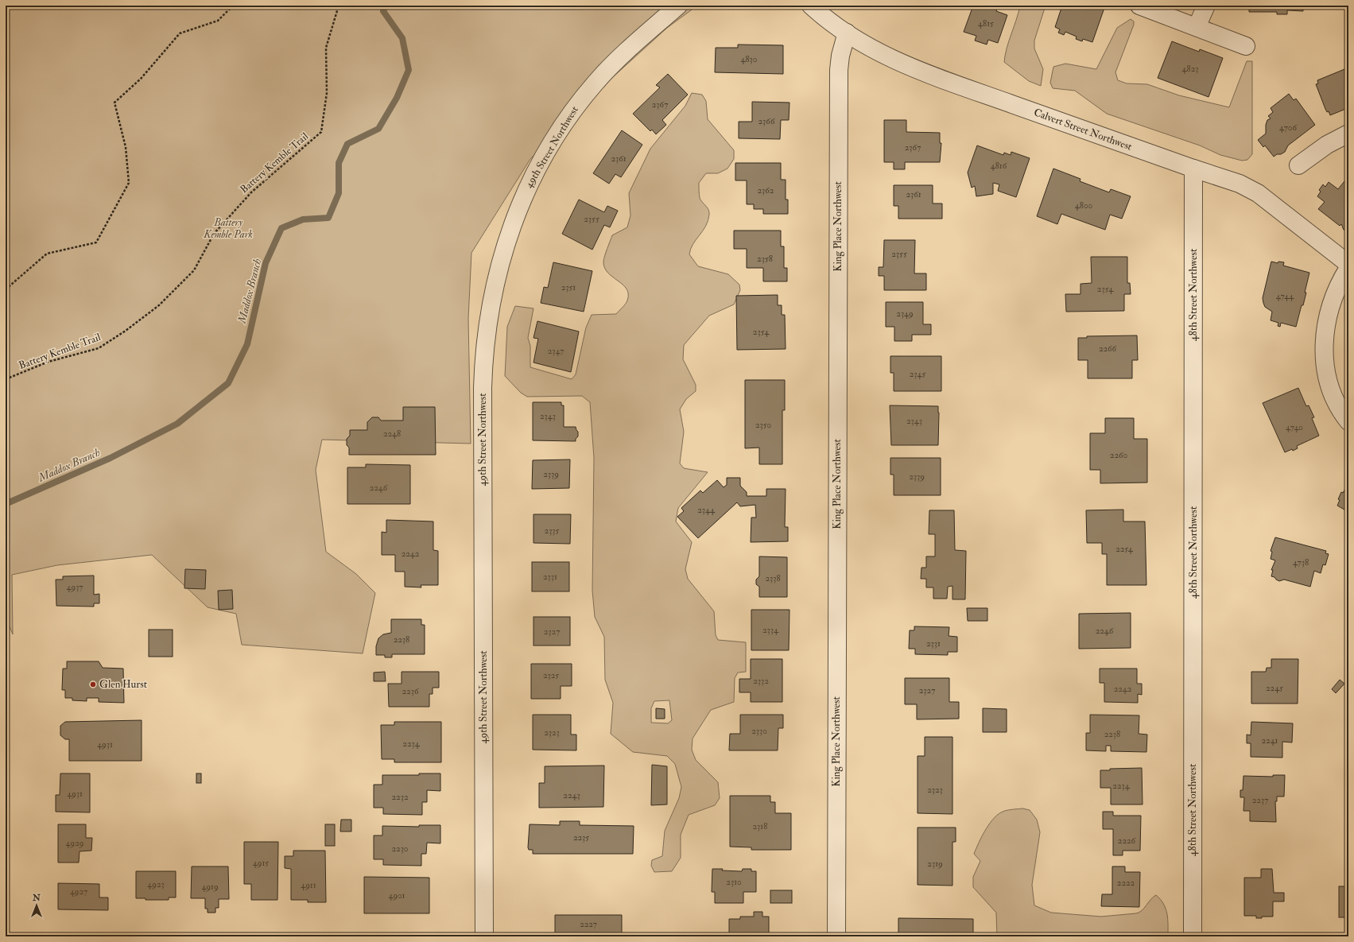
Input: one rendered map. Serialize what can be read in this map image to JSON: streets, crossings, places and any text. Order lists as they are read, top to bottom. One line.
{"streets":{"street":["Calvert Street Northwest","49th Street Northwest","King Place Northwest","48th Street Northwest"],"path":["Battery Kemble Trail"]},"crossings":[["Calvert Street Northwest","King Place Northwest"],["Calvert Street Northwest","48th Street Northwest"]],"water":["Maddox Branch"],"parks":["Battery Kemble Park"],"places":["Glen Hurst"],"house_numbers":["4815","4830","4823","2367","2366","4706","2367","2361","4816","2362","2361","4800","2355","2355","2358","2351","2354","4744","2349","2354","2266","2347","2345","2343","2343","2350","4740","2248","2260","2339","2339","2246","2344","2335","2254","2242","4738","2331","2338","4937","2334","2246","2327","2238","2331","2325","2332","2245","2242","2327","2236","2330","2323","2238","2241","2234","4931","2234","2323","4931","2243","2232","2237","2318","2235","2226","4929","2230","4915","2319","2310","2222","4923","4911","4919","4927","4901","2227"],"north":"top"}
